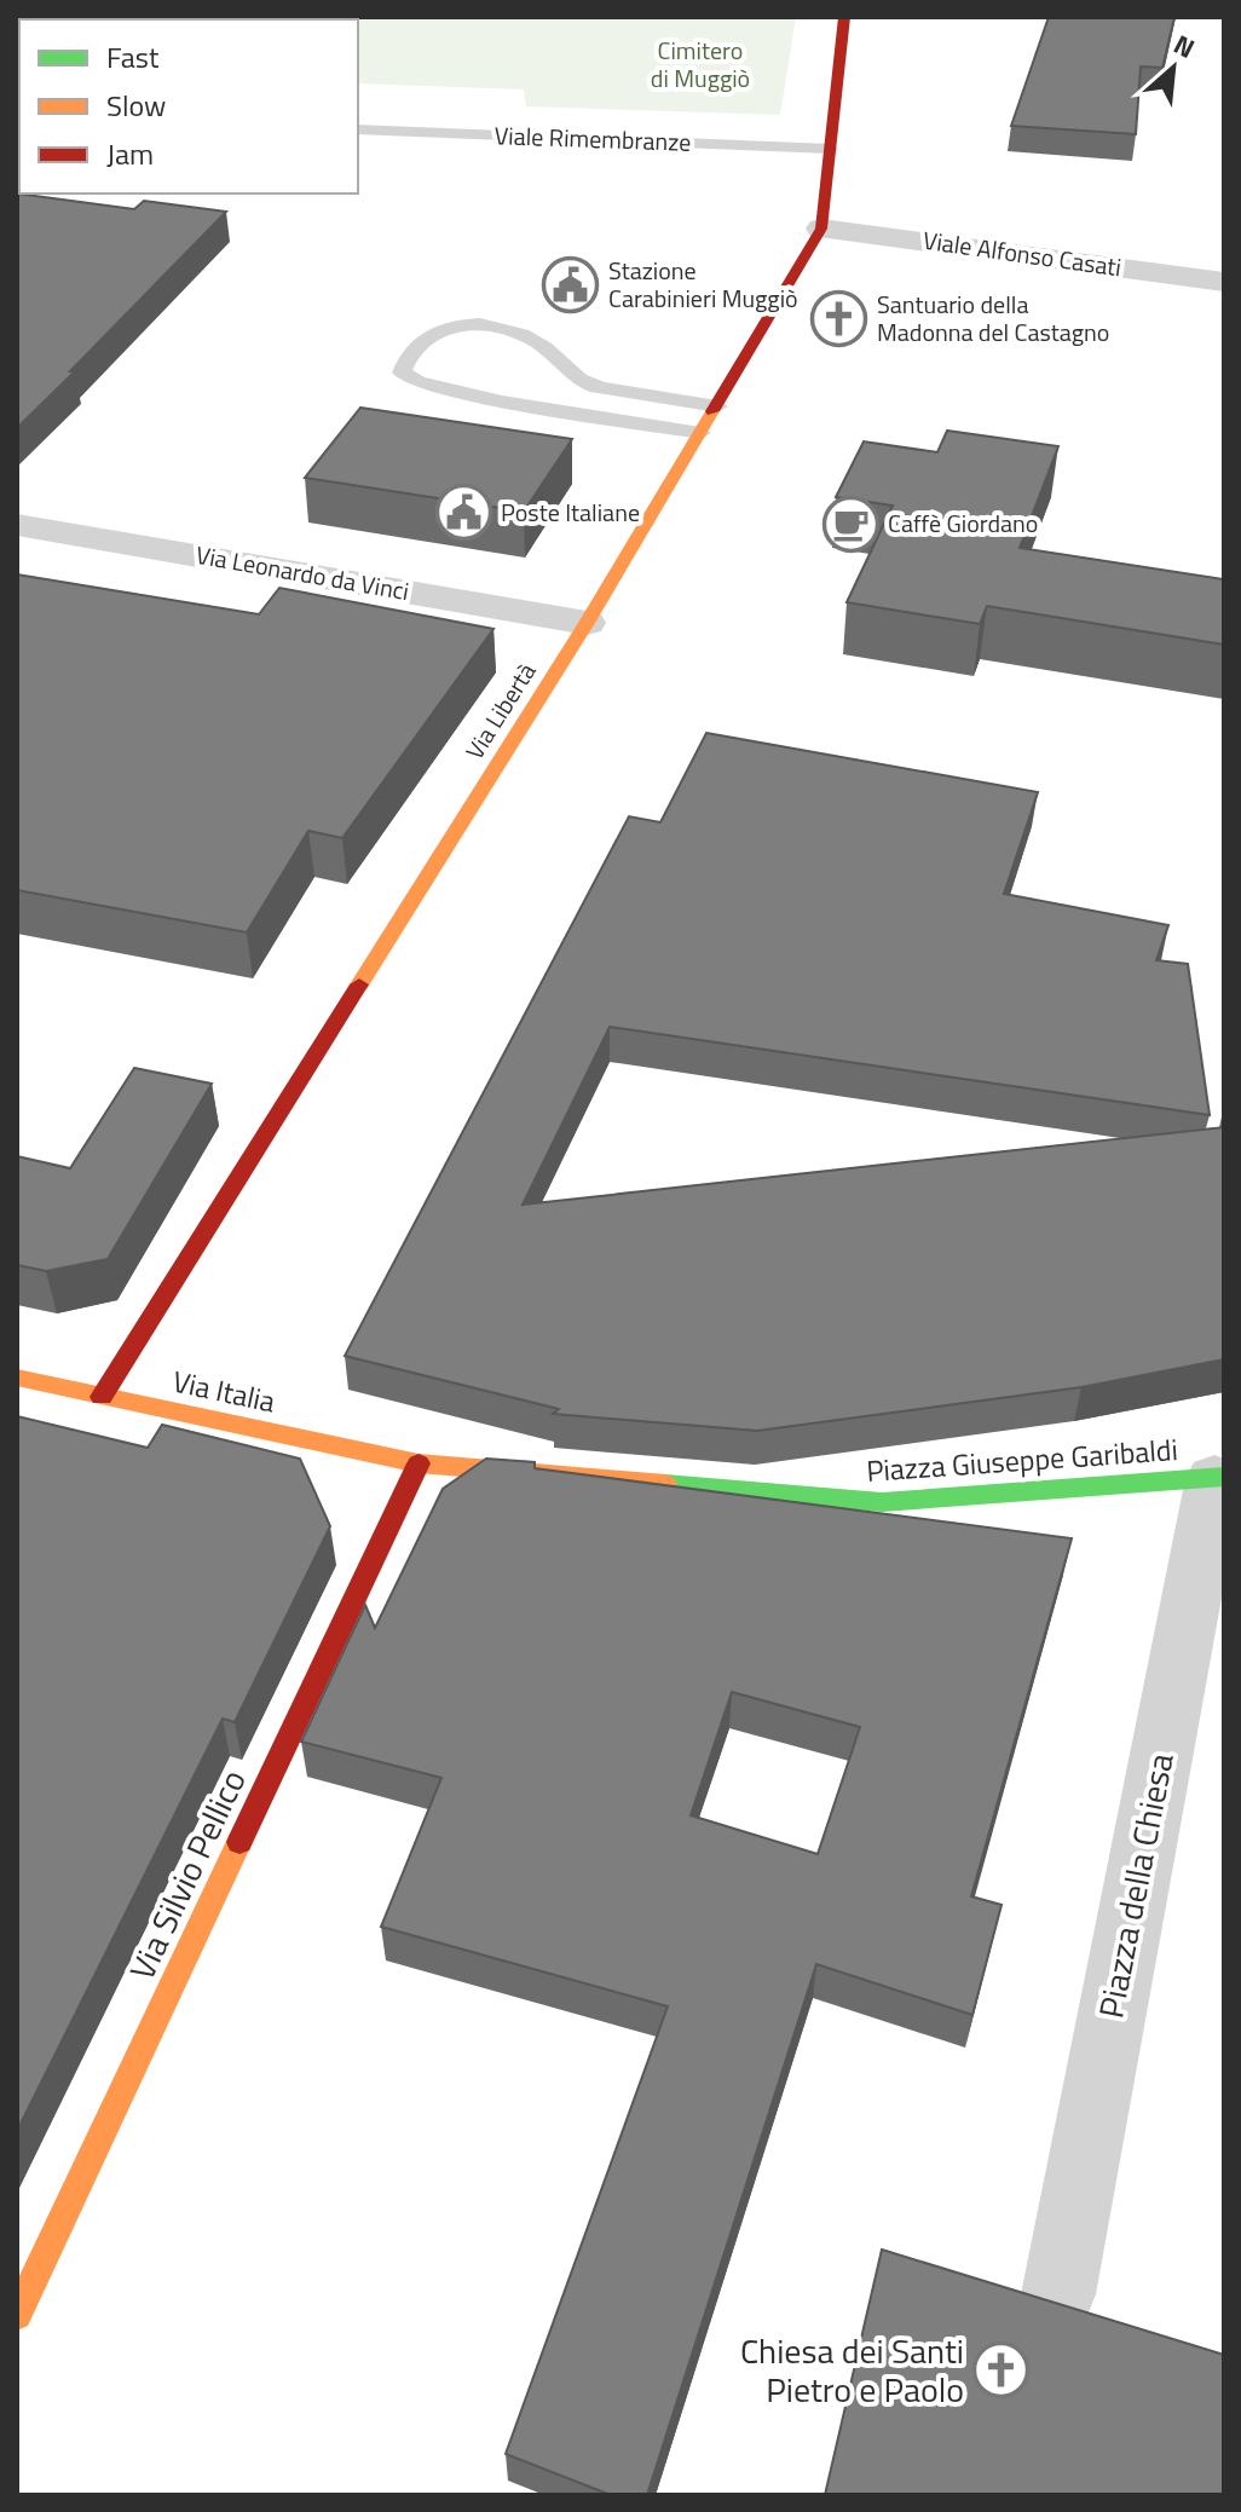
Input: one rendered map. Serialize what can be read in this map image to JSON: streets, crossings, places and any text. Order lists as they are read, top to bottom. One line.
{"streets":{"street":["Viale Alfonso Casati","Via Leonardo da Vinci","Via Libertà","Via Italia","Piazza Giuseppe Garibaldi","Via Silvio Pellico","Piazza della Chiesa"],"lane":["Viale Rimembranze"]},"crossings":[["Viale Rimembranze","Via Libertà"],["Viale Alfonso Casati","Via Libertà"],["Via Leonardo da Vinci","Via Libertà"],["Via Libertà","Via Italia"],["Via Italia","Piazza Giuseppe Garibaldi"],["Via Italia","Via Silvio Pellico"],["Piazza Giuseppe Garibaldi","Via Silvio Pellico"],["Piazza Giuseppe Garibaldi","Piazza della Chiesa"]],"parks":["Cimitero di Muggiò"],"places":{"public building":["Stazione Carabinieri Muggiò","Poste Italiane"],"church":["Santuario della Madonna del Castagno","Chiesa dei Santi Pietro e Paolo"],"cafe":["Caffè Giordano"]},"legend":["Fast","Slow","Jam"],"north":"top right"}
